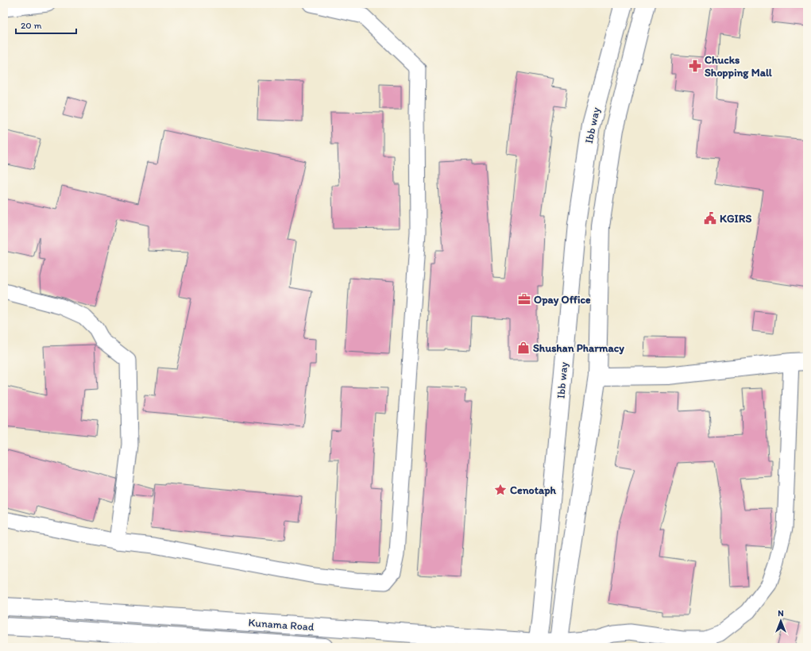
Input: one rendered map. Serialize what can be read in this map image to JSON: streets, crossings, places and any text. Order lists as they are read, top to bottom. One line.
{"streets":{"main road":["Ibb way","Kunama Road"]},"crossings":[["Ibb way","Kunama Road"]],"places":{"pharmacy":["Chucks Shopping Mall"],"public building":["KGIRS"],"office":["Opay Office"],"shop":["Shushan Pharmacy"],"place":["Cenotaph"]},"scale_bar":"20 m","north":"top"}
